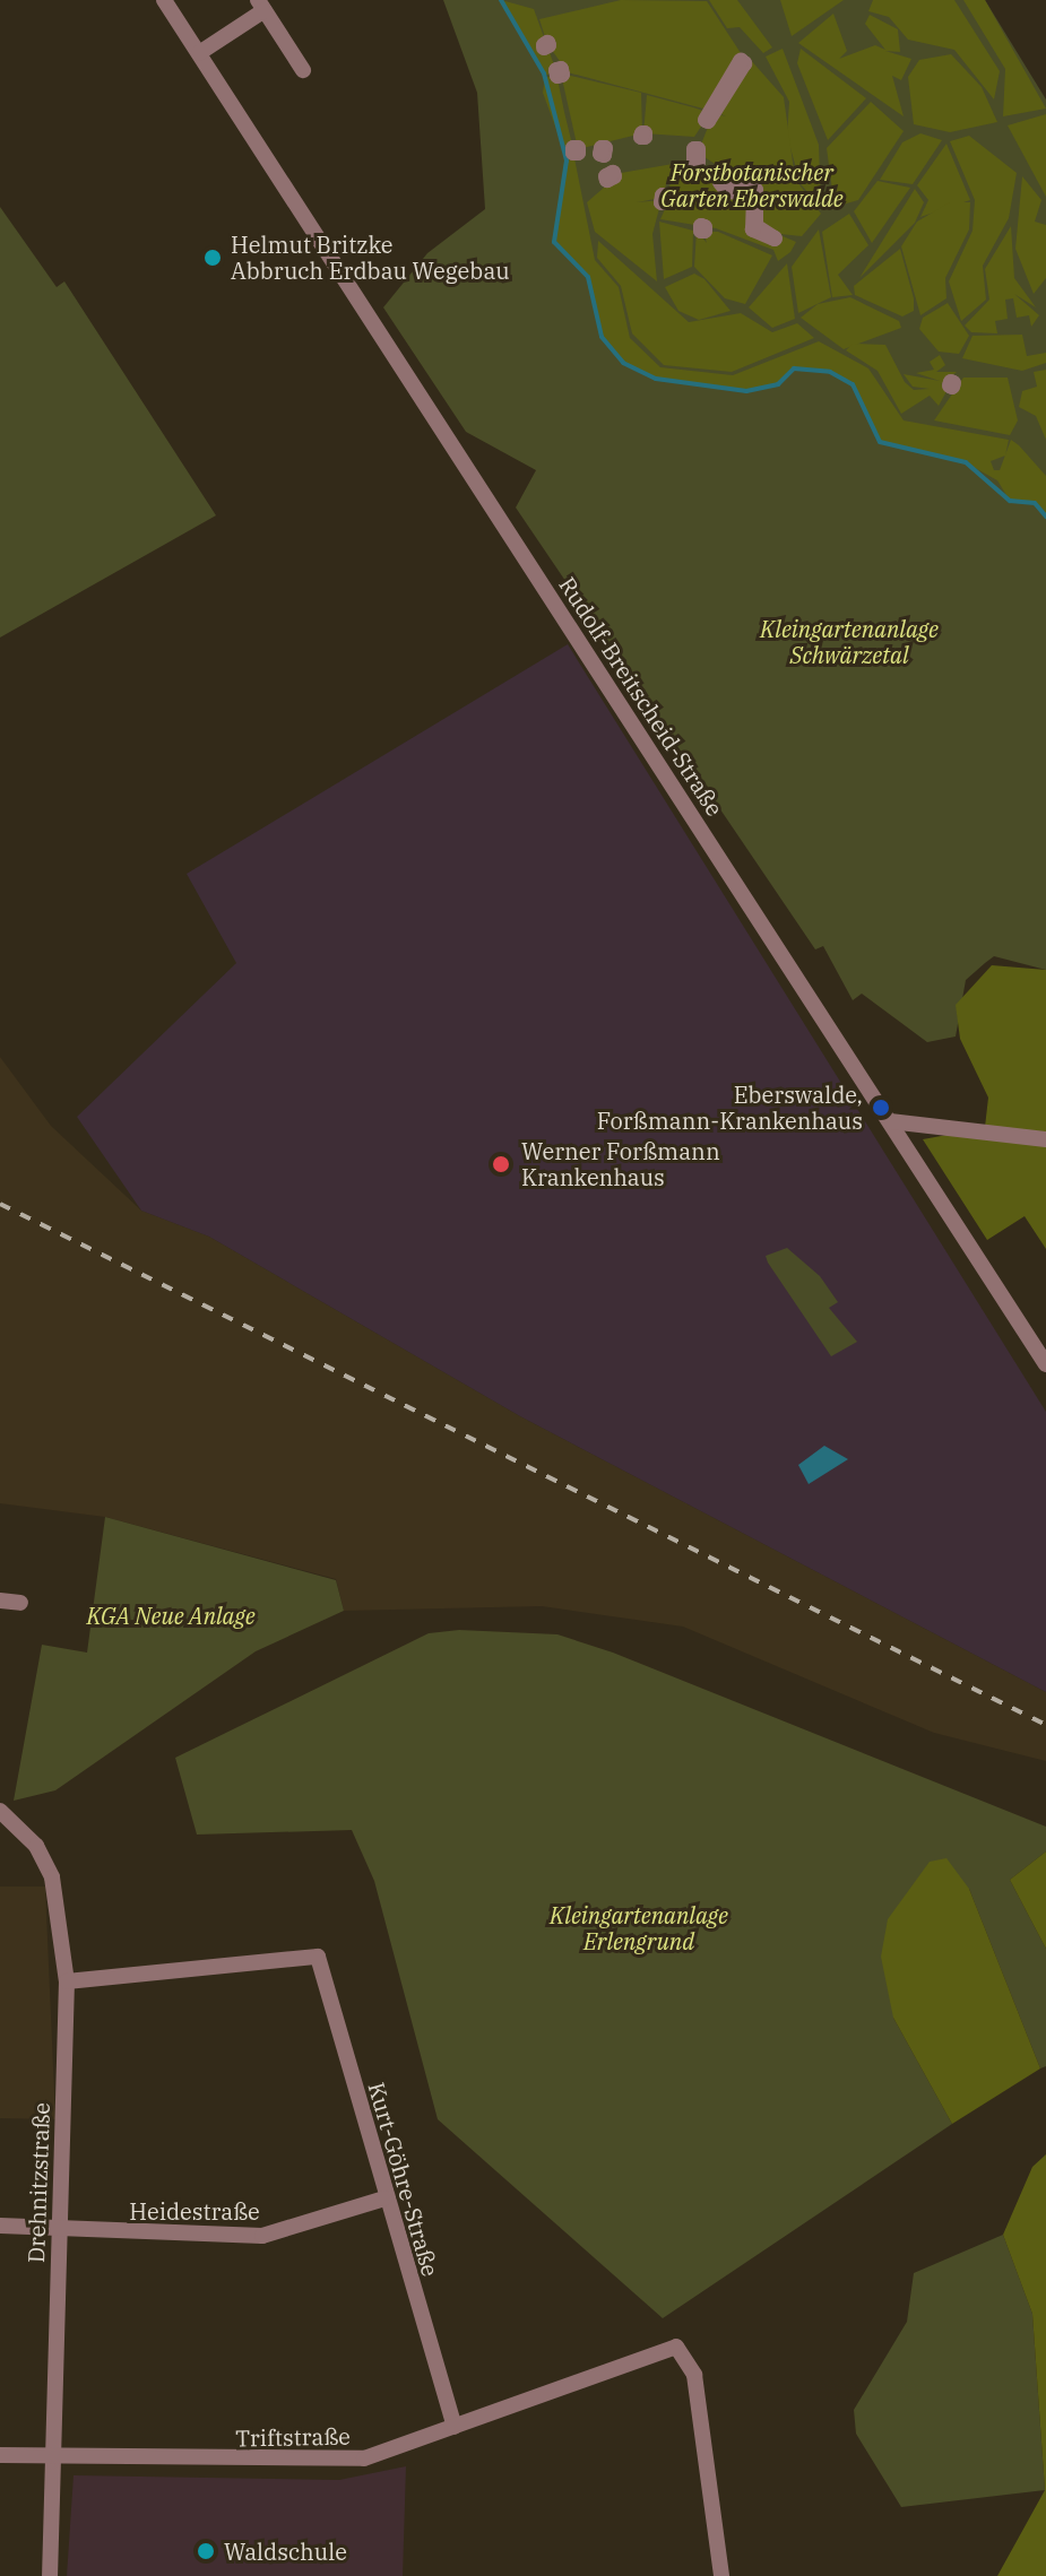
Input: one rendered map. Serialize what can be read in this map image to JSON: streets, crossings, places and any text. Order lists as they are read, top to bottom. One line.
{"streets":{"street":["Rudolf-Breitscheid-Straße","Kurt-Göhre-Straße","Drehnitzstraße","Heidestraße","Triftstraße"]},"crossings":[["Kurt-Göhre-Straße","Drehnitzstraße"],["Kurt-Göhre-Straße","Heidestraße"],["Kurt-Göhre-Straße","Triftstraße"],["Drehnitzstraße","Heidestraße"],["Drehnitzstraße","Triftstraße"]],"parks":["Forstbotanischer Garten Eberswalde","Kleingartenanlage Schwärzetal","KGA Neue Anlage","Kleingartenanlage Erlengrund"],"places":["Helmut Britzke Abbruch Erdbau Wegebau","Eberswalde, Forßmann-Krankenhaus","Werner Forßmann Krankenhaus","Waldschule"]}
